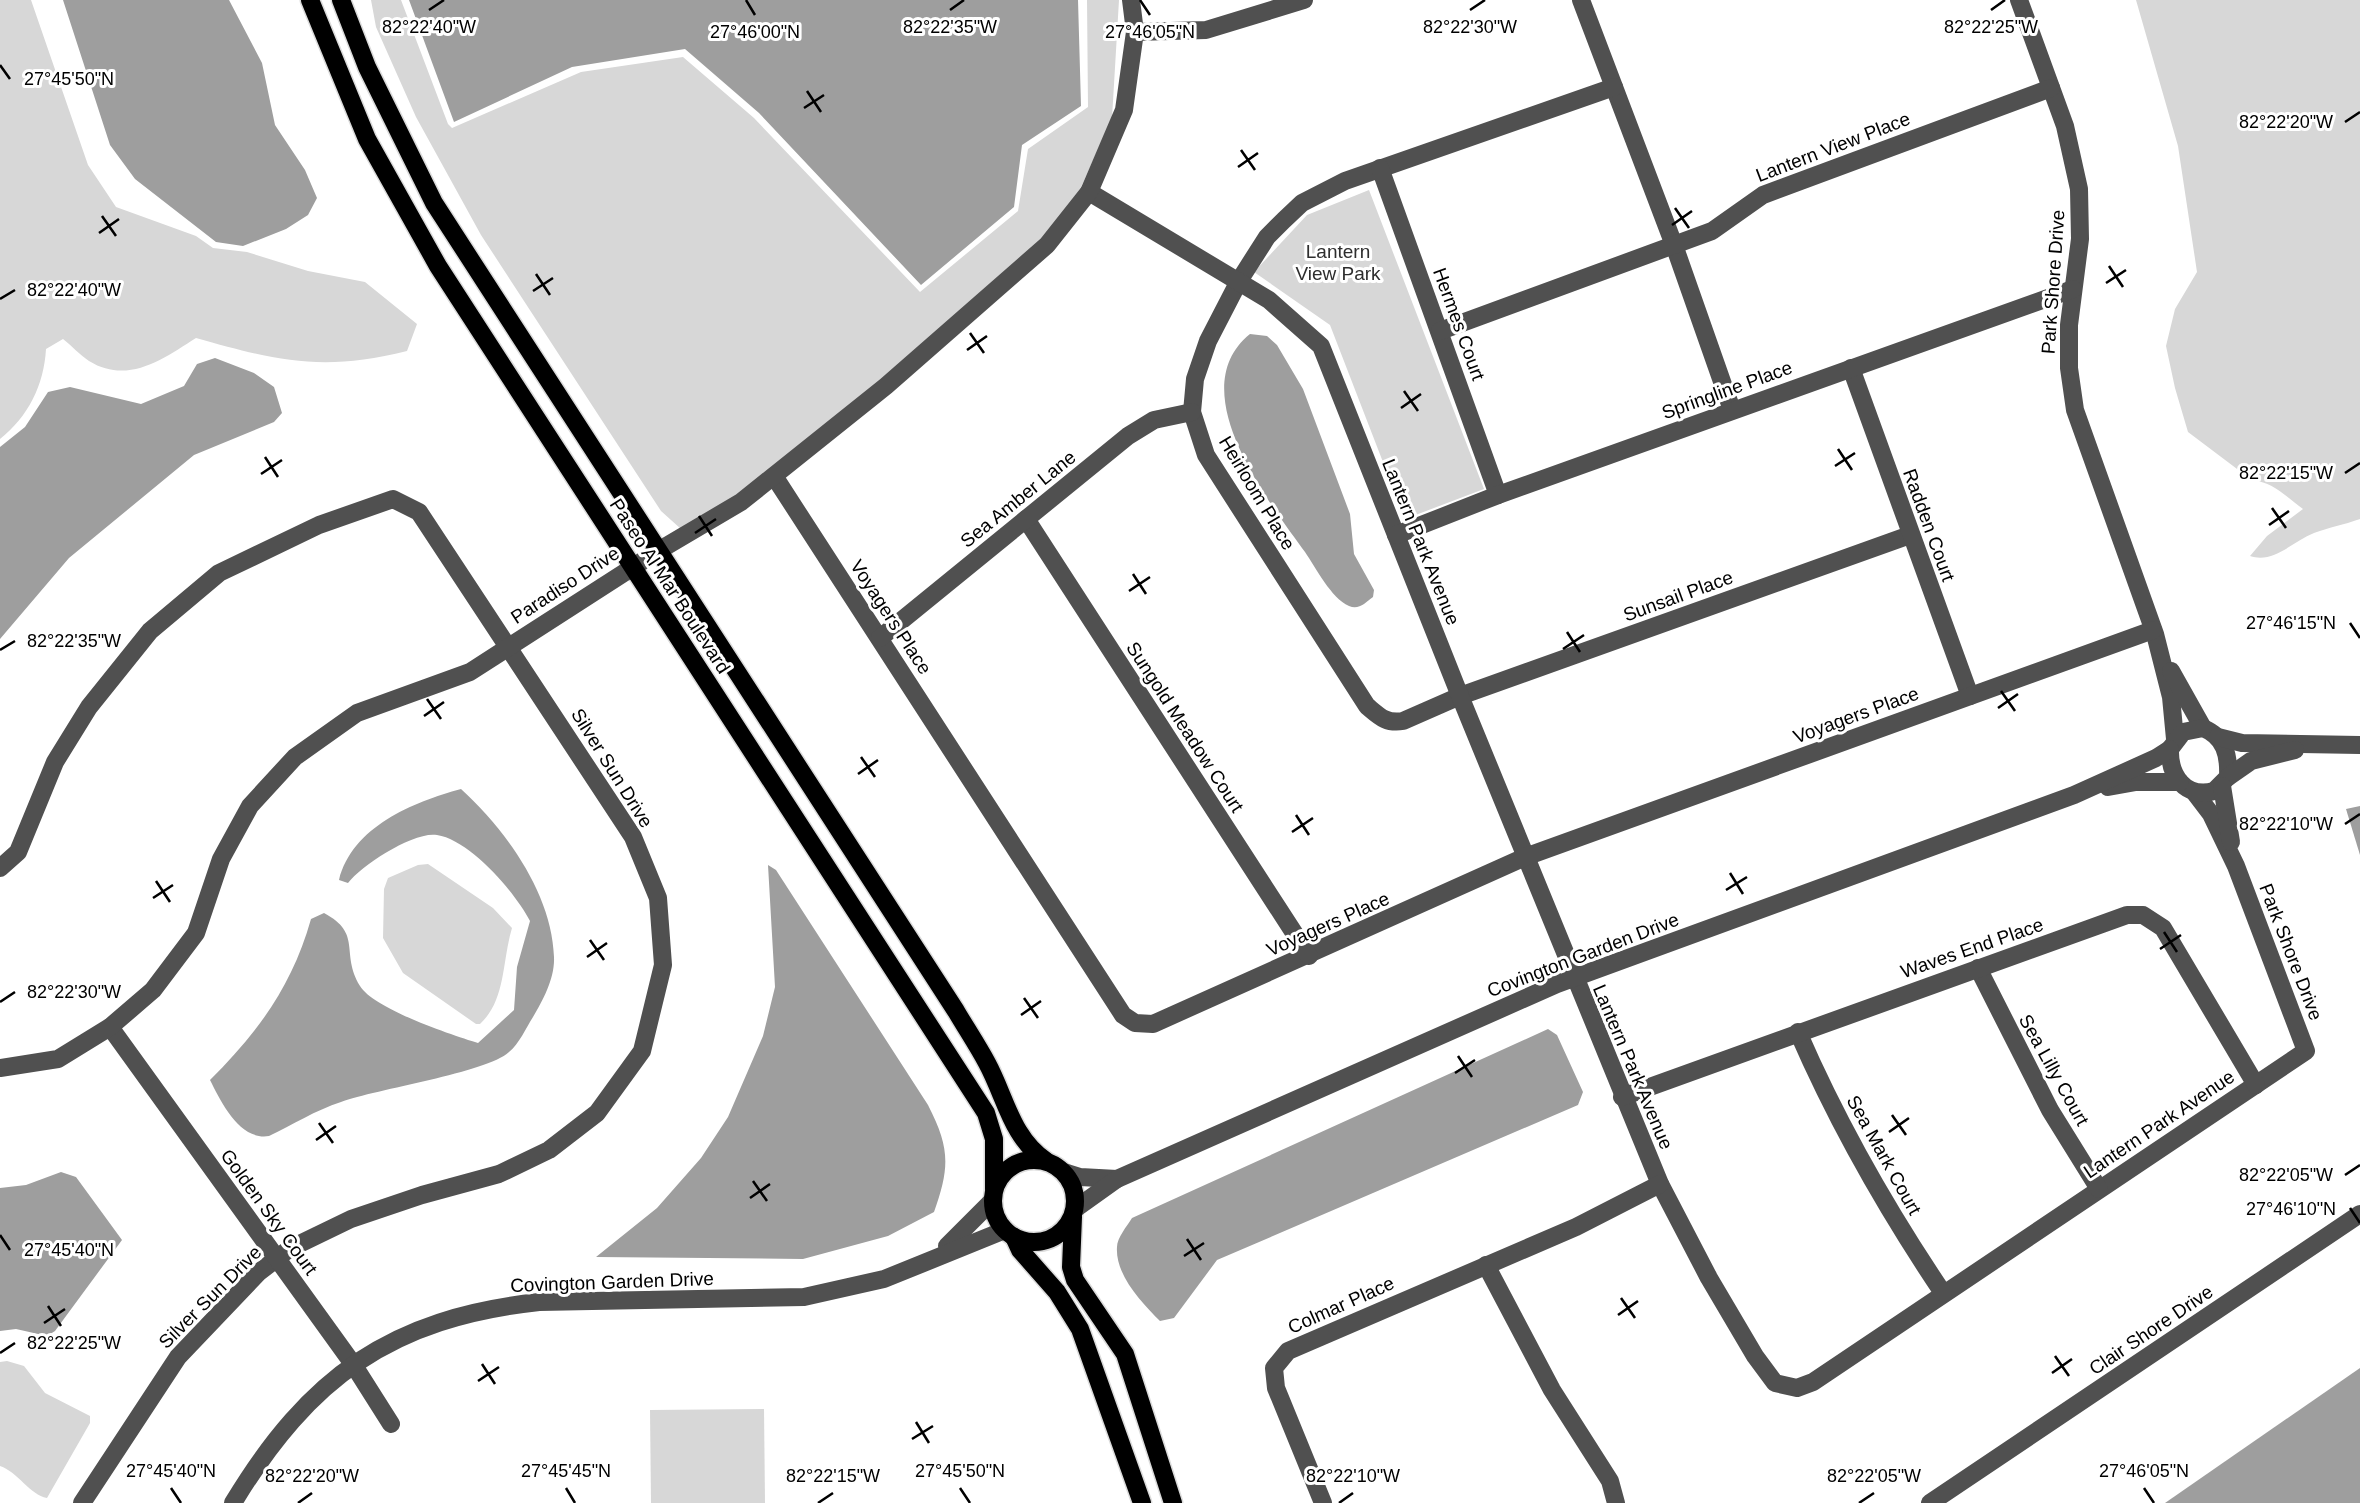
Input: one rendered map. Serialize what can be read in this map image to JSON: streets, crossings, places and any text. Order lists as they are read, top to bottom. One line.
{"streets":{"main road":["Paseo Al Mar Boulevard"],"street":["Lantern View Place","Park Shore Drive","Hermes Court","Springline Place","Heirloom Place","Sea Amber Lane","Radden Court","Lantern Park Avenue","Paradiso Drive","Sunsail Place","Voyagers Place","Sungold Meadow Court","Silver Sun Drive","Waves End Place","Covington Garden Drive","Sea Lilly Court","Sea Mark Court","Golden Sky Court","Colmar Place","Clair Shore Drive"]},"crossings":[["Lantern View Place","Park Shore Drive"],["Lantern View Place","Hermes Court"],["Park Shore Drive","Springline Place"],["Park Shore Drive","Lantern Park Avenue"],["Park Shore Drive","Voyagers Place"],["Park Shore Drive","Covington Garden Drive"],["Hermes Court","Springline Place"],["Hermes Court","Heirloom Place"],["Springline Place","Radden Court"],["Springline Place","Lantern Park Avenue"],["Heirloom Place","Sea Amber Lane"],["Heirloom Place","Lantern Park Avenue"],["Heirloom Place","Sunsail Place"],["Sea Amber Lane","Voyagers Place"],["Sea Amber Lane","Sungold Meadow Court"],["Radden Court","Sunsail Place"],["Radden Court","Voyagers Place"],["Lantern Park Avenue","Paradiso Drive"],["Lantern Park Avenue","Sunsail Place"],["Lantern Park Avenue","Voyagers Place"],["Lantern Park Avenue","Waves End Place"],["Lantern Park Avenue","Covington Garden Drive"],["Lantern Park Avenue","Sea Lilly Court"],["Lantern Park Avenue","Sea Mark Court"],["Lantern Park Avenue","Colmar Place"],["Paradiso Drive","Paseo Al Mar Boulevard"],["Paradiso Drive","Voyagers Place"],["Paradiso Drive","Silver Sun Drive"],["Paradiso Drive","Golden Sky Court"],["Paseo Al Mar Boulevard","Covington Garden Drive"],["Voyagers Place","Sungold Meadow Court"],["Silver Sun Drive","Golden Sky Court"],["Waves End Place","Sea Lilly Court"],["Waves End Place","Sea Mark Court"],["Covington Garden Drive","Golden Sky Court"]],"parks":["Lantern View Park"],"coordinates":["82°22'40\"W","82°22'35\"W","82°22'30\"W","82°22'25\"W","27°46'00\"N","27°46'05\"N","27°45'50\"N","82°22'20\"W","82°22'15\"W","27°46'15\"N","82°22'10\"W","82°22'05\"W","27°46'10\"N","27°45'40\"N","27°45'45\"N"]}
